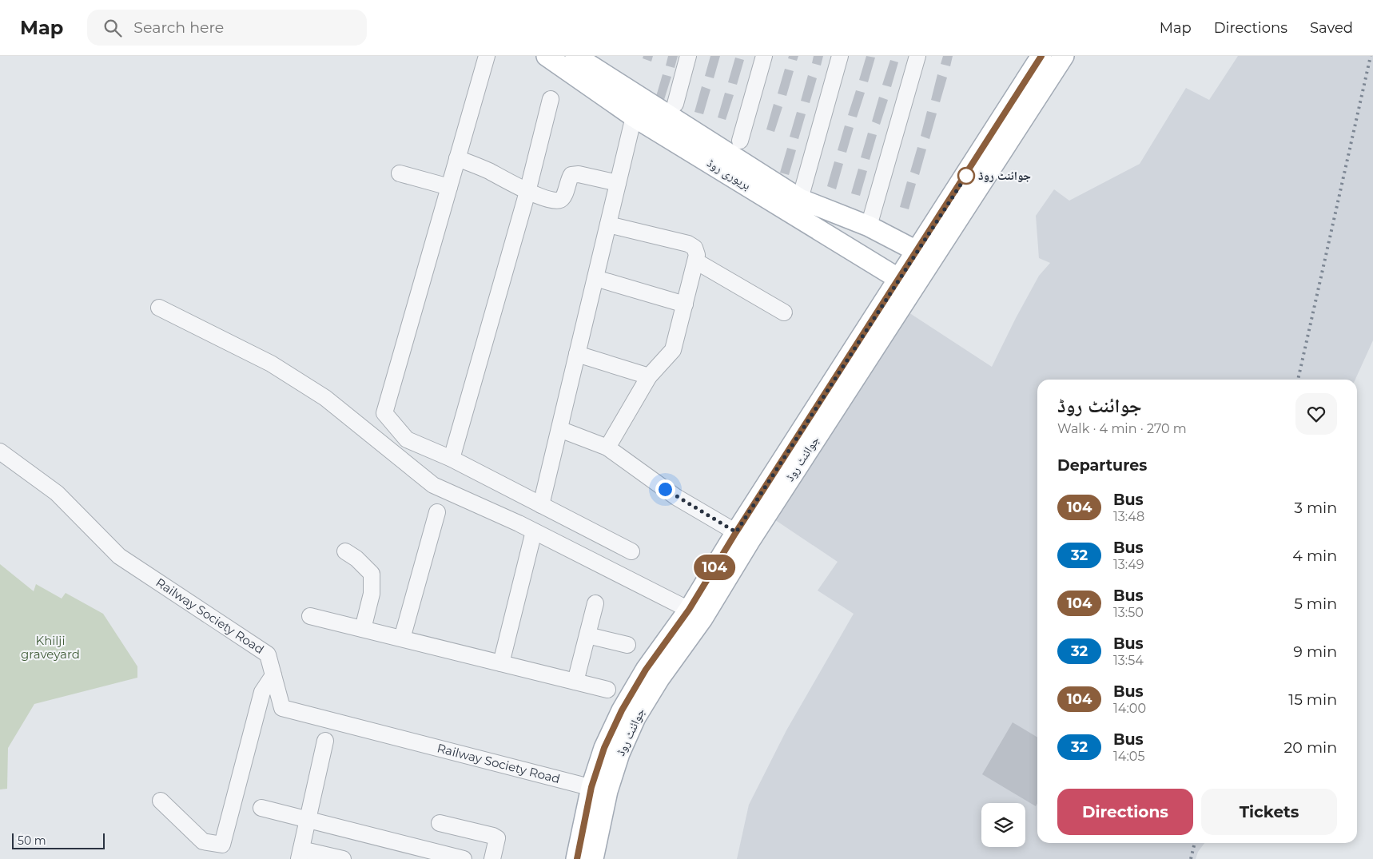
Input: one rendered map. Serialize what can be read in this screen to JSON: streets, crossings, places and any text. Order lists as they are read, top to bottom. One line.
{"streets":{"main road":["بریوری روڈ","جوائنٹ روڈ"],"street":["Railway Society Road"]},"crossings":[["بریوری روڈ","جوائنٹ روڈ"],["جوائنٹ روڈ","Railway Society Road"]],"parks":["Khilji graveyard"],"places":["جوائنٹ روڈ"],"lines":["bus line 104"],"scale_bar":"50 m","page":{"header":"Map","search":"Search here","nav":["Map","Directions","Saved"],"on_map":"104","heading":[["جوائنٹ روڈ","Walk · 4 min · 270 m"],"Departures"],"list":[{"mark":"104","name":"Bus","note":"13:48","value":"3 min"},{"mark":"32","name":"Bus","note":"13:49","value":"4 min"},{"mark":"104","name":"Bus","note":"13:50","value":"5 min"},{"mark":"32","name":"Bus","note":"13:54","value":"9 min"},{"mark":"104","name":"Bus","note":"14:00","value":"15 min"},{"mark":"32","name":"Bus","note":"14:05","value":"20 min"}],"buttons":["Directions","Tickets"],"scale":"50 m"}}
